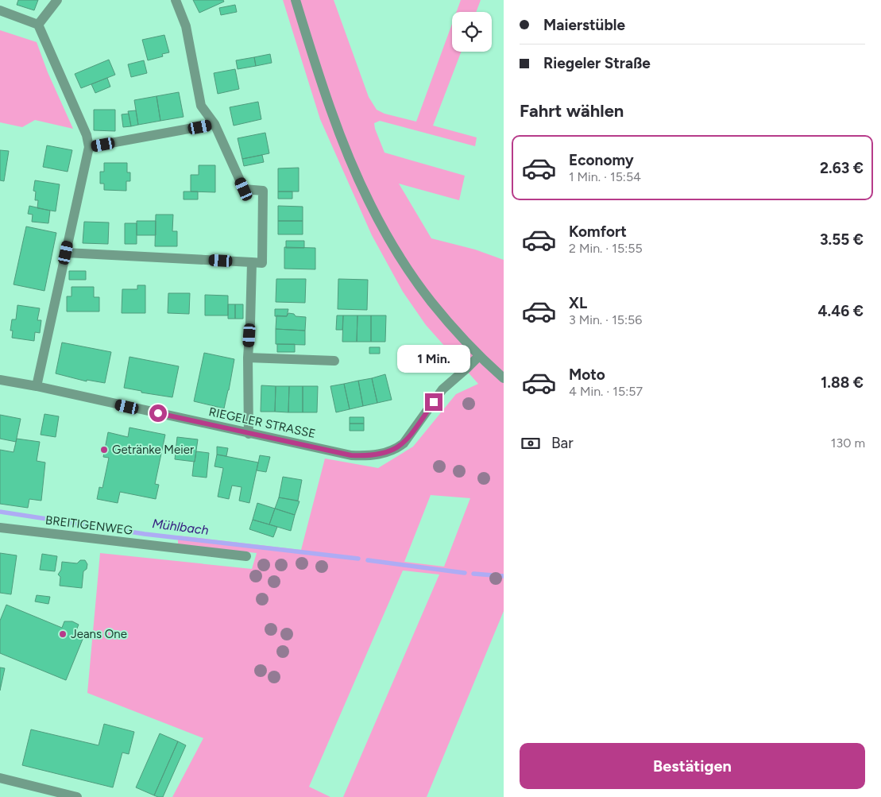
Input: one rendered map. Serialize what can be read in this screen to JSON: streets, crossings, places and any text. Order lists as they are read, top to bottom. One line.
{"streets":{"street":["RIEGELER STRASSE","BREITIGENWEG"]},"water":["Mühlbach"],"places":["Getränke Meier","Jeans One"],"page":{"banner":["Maierstüble","Riegeler Straße"],"heading":"Fahrt wählen","list":[{"name":"Economy","note":"1 Min. · 15:54","value":"2.63 €"},{"name":"Komfort","note":"2 Min. · 15:55","value":"3.55 €"},{"name":"XL","note":"3 Min. · 15:56","value":"4.46 €"},{"name":"Moto","note":"4 Min. · 15:57","value":"1.88 €"}],"bubble":"1 Min.","pay":["Bar","130 m"],"buttons":"Bestätigen"}}
